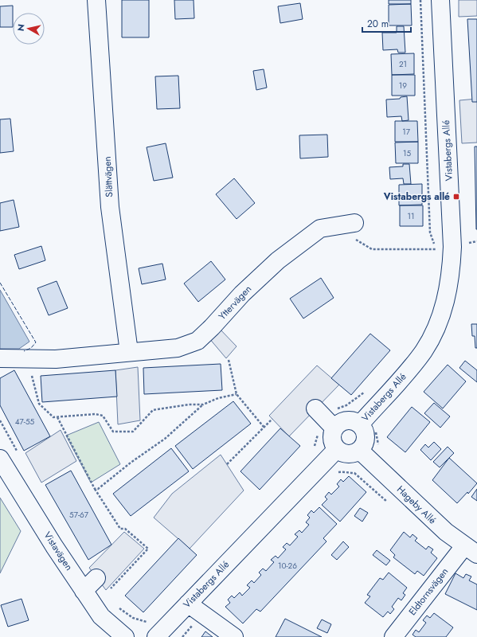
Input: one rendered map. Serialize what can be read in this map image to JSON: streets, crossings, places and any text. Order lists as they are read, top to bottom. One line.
{"streets":{"street":["Vistabergs Allé","Slättvägen","Yttervägen","Hageby Allé","Vistavägen","Eldtornsvägen"]},"crossings":[["Slättvägen","Yttervägen"],["Hageby Allé","Eldtornsvägen"]],"places":{"transit":["Vistabergs allé"]},"house_numbers":["21","19","17","15","11","47-55","57-67","10-26"],"scale_bar":"20 m","north":"left"}
